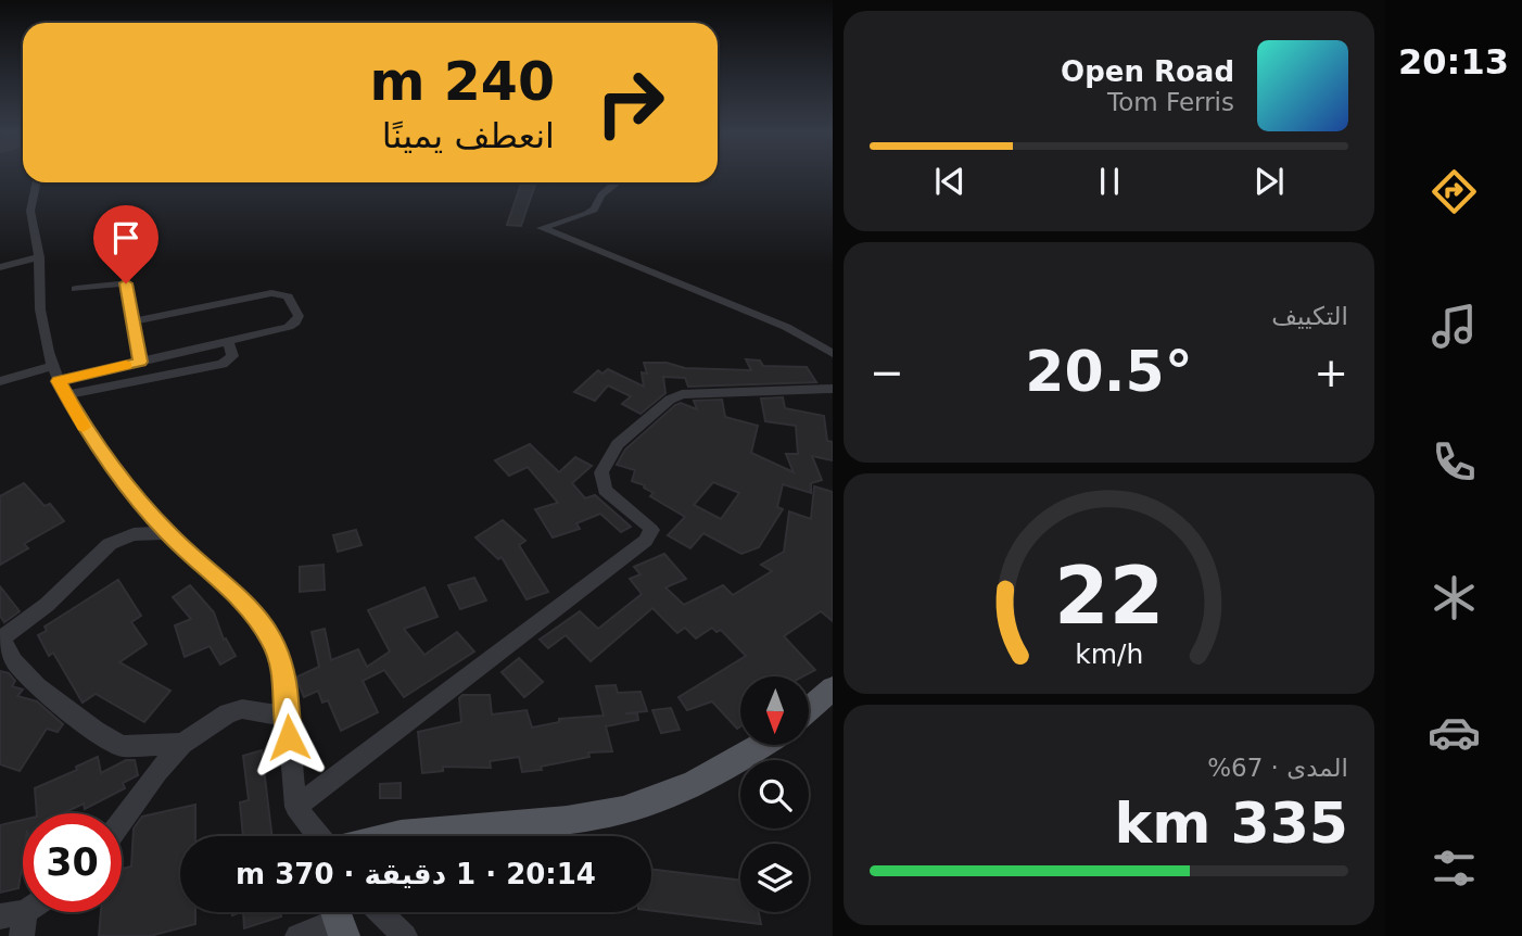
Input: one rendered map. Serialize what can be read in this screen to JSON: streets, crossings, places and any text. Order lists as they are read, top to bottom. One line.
{"north":"bottom","page":{"tabs":"20:13","turn":["240 m","انعطف يمينًا"],"song":["Open Road","Tom Ferris"],"tile":["التكييف",["المدى · 67%","335 km"]],"heat":["−","20.5°","+"],"limit":"30","trip":"20:14 · 1 دقيقة · 370 m","gauge":["22","km/h"]}}
